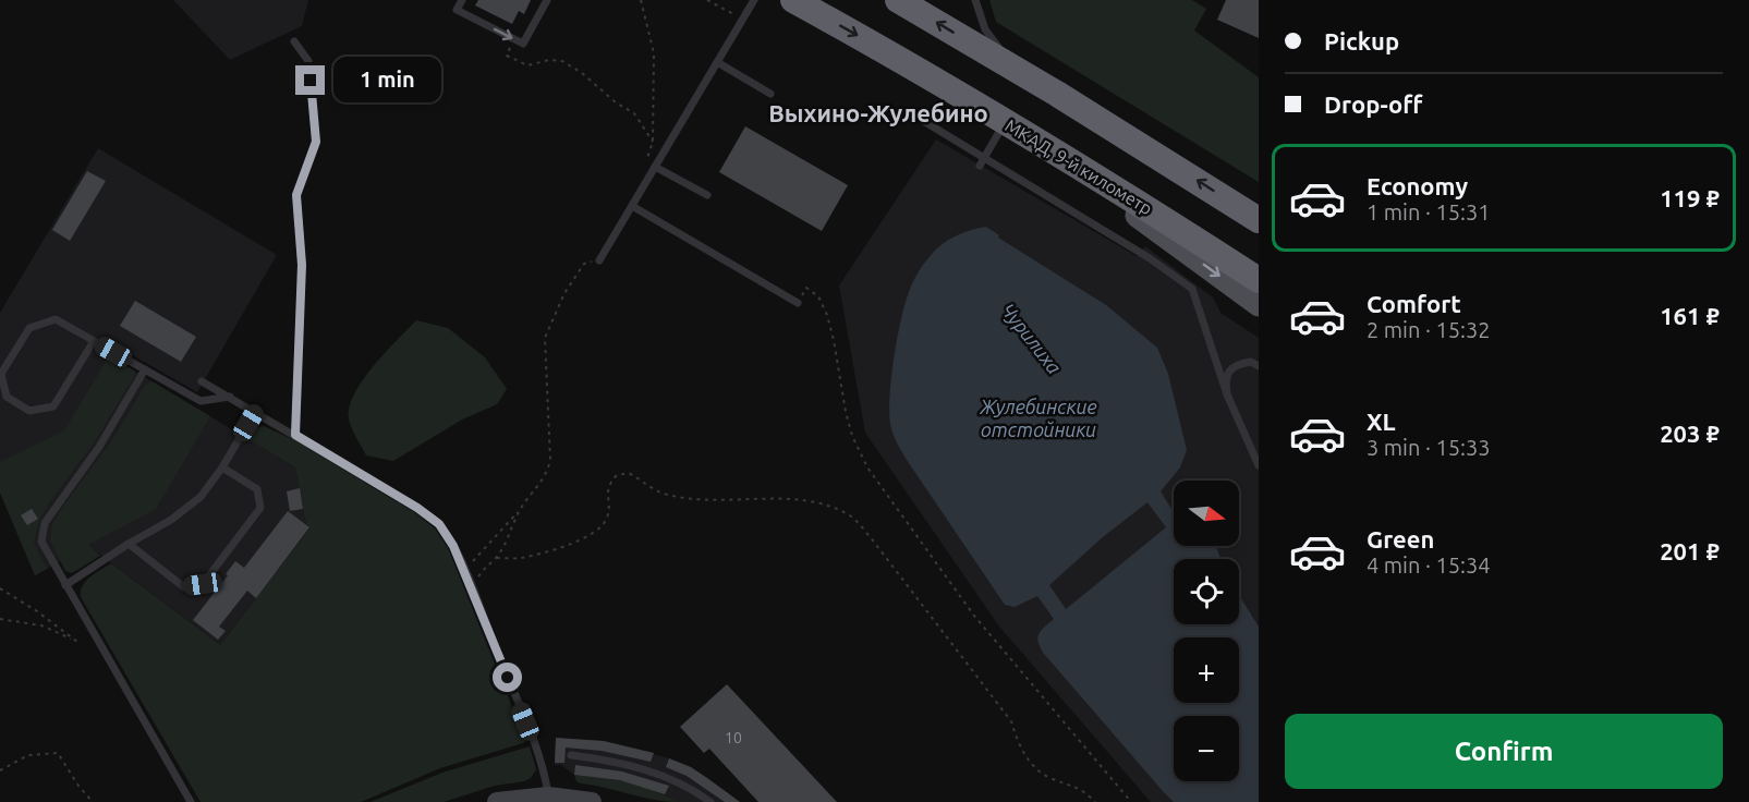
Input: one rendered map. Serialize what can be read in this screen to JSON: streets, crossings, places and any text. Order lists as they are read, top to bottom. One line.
{"streets":{"highway":["МКАД, 9-й километр"]},"districts":["Выхино-Жулебино"],"water":["Чурилиха","Жулебинские отстойники"],"house_numbers":["10"],"north":"right","page":{"banner":["Pickup","Drop-off"],"bubble":"1 min","list":[{"name":"Economy","note":"1 min · 15:31","value":"119 ₽"},{"name":"Comfort","note":"2 min · 15:32","value":"161 ₽"},{"name":"XL","note":"3 min · 15:33","value":"203 ₽"},{"name":"Green","note":"4 min · 15:34","value":"201 ₽"}],"map_buttons":["+","−"],"buttons":"Confirm"}}
